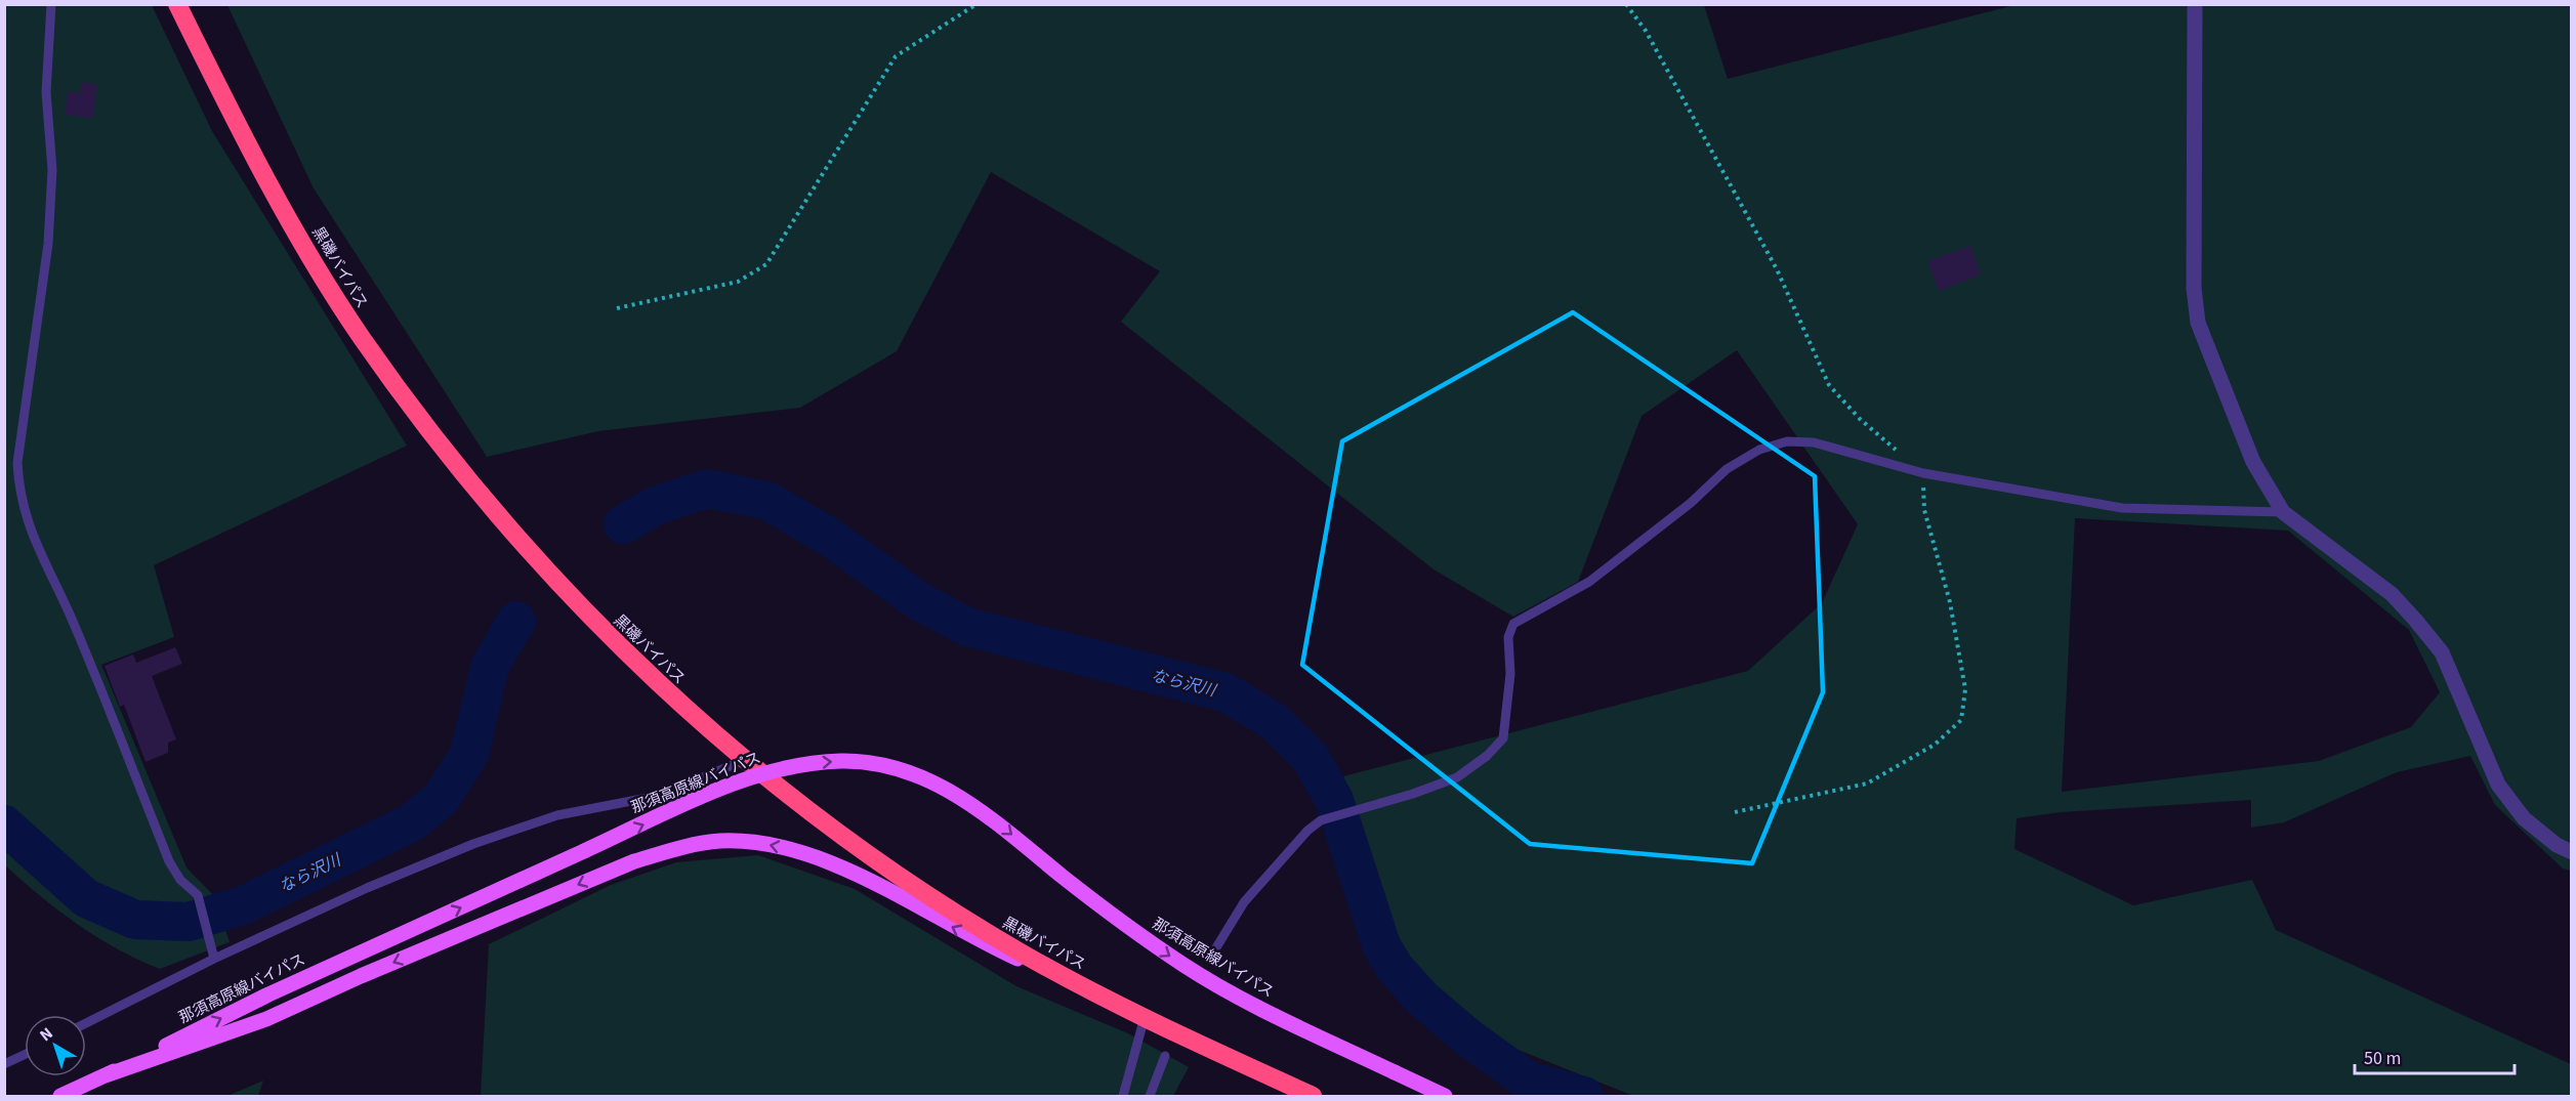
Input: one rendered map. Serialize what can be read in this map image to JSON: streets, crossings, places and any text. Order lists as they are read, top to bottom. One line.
{"streets":{"highway":["黒磯バイパス"],"main road":["那須高原線バイパス"]},"crossings":[["黒磯バイパス","那須高原線バイパス"]],"water":["なら沢川"],"scale_bar":"50 m","north":"top left"}
